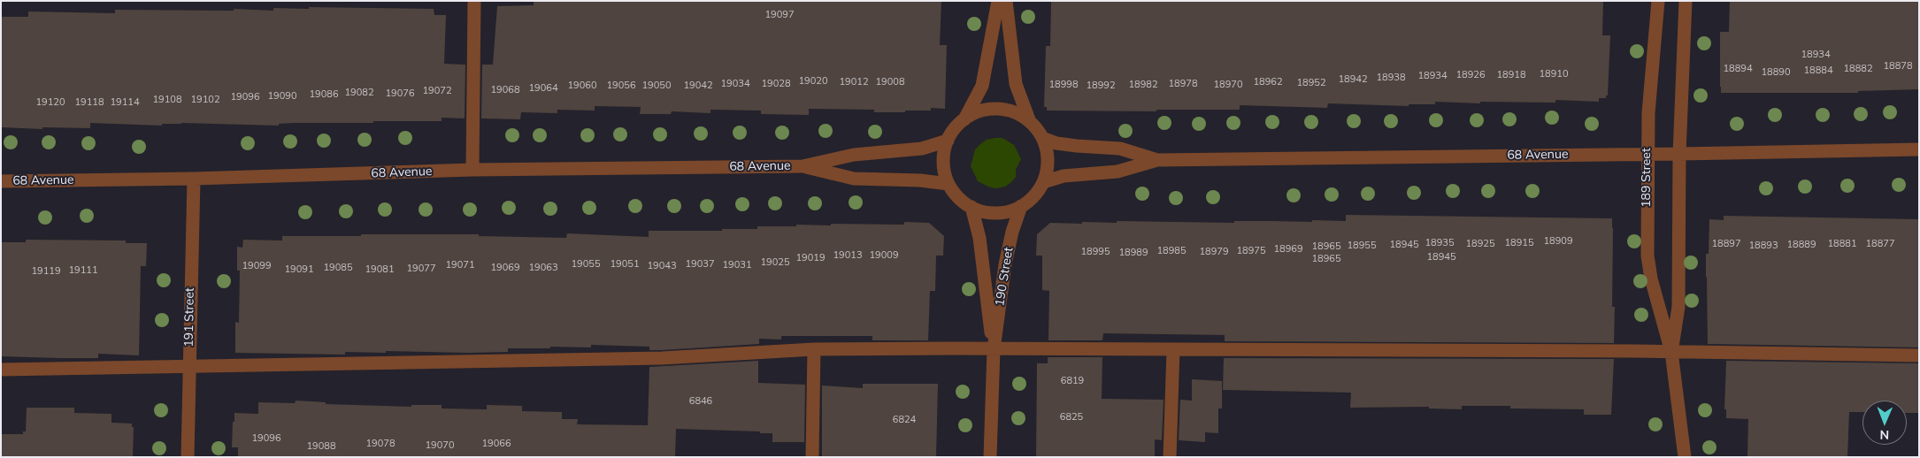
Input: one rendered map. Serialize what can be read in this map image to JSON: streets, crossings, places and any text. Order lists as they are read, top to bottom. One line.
{"streets":{"street":["68 Avenue","189 Street","190 Street","191 Street"]},"crossings":[["68 Avenue","189 Street"],["68 Avenue","190 Street"],["68 Avenue","191 Street"]],"house_numbers":["19097","18934","18878","18894","18882","18884","18890","18910","18926","18918","18934","18938","18942","19020","19012","19008","18962","18952","19034","19028","18978","18998","18982","18970","19060","19056","19050","19042","18992","19064","19068","19072","19082","19076","19086","19090","19096","19108","19102","19120","19118","19114","18909","18935","18915","18925","18897","18881","18877","18945","18889","18955","18893","18965","18969","18985","18975","18995","18979","18989","19013","19009","18945","19019","18965","19025","19055","19051","19037","19071","19031","19099","19043","19085","19069","19063","19077","19091","19081","19111","19119","6819","6846","6825","6824","19096","19078","19066","19070","19088"],"north":"bottom"}
